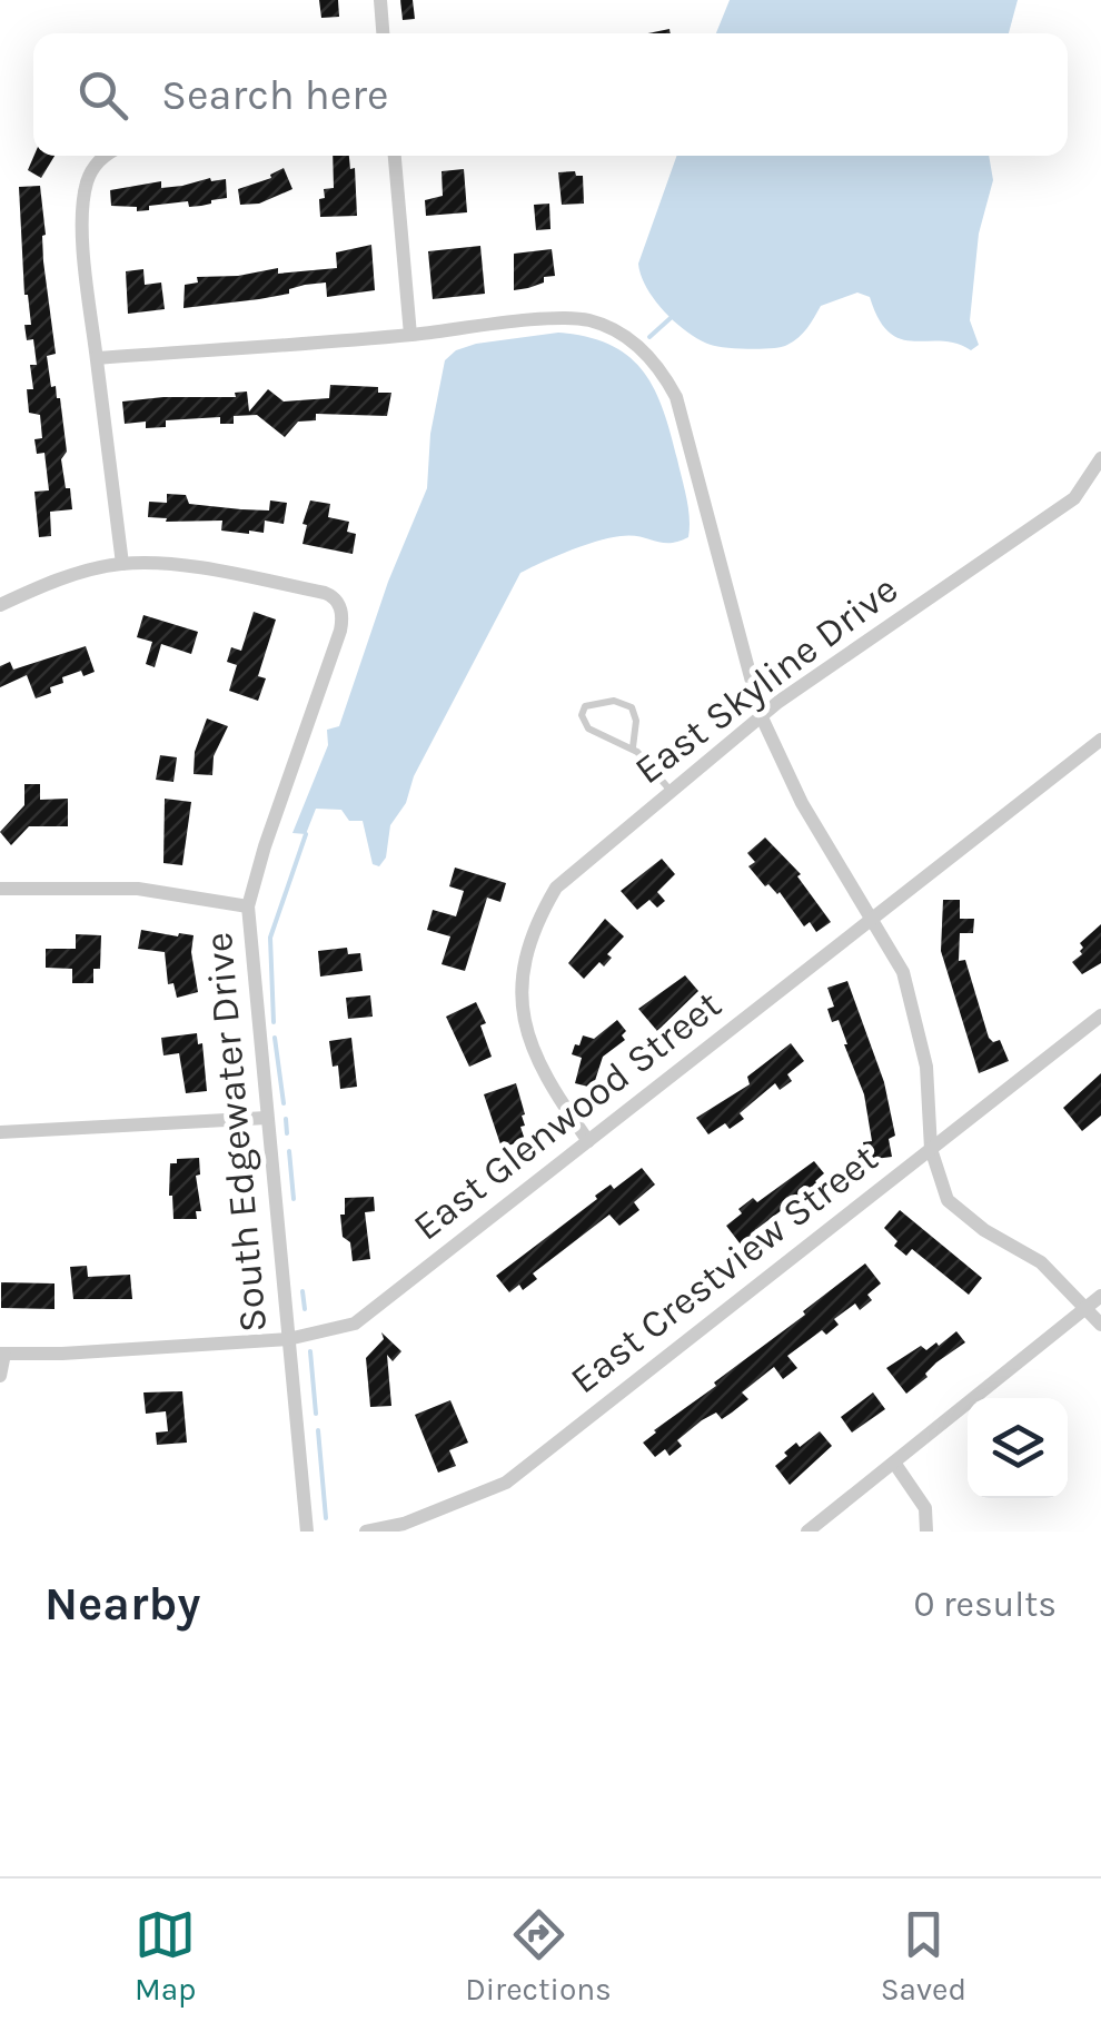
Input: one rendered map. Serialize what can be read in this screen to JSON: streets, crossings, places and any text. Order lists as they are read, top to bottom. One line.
{"streets":{"street":["East Skyline Drive","East Glenwood Street","South Edgewater Drive","East Crestview Street"]},"crossings":[["East Skyline Drive","East Glenwood Street"],["East Glenwood Street","South Edgewater Drive"]],"page":{"search":"Search here","heading":["Nearby","0 results"],"nav":["Map","Directions","Saved"]}}
